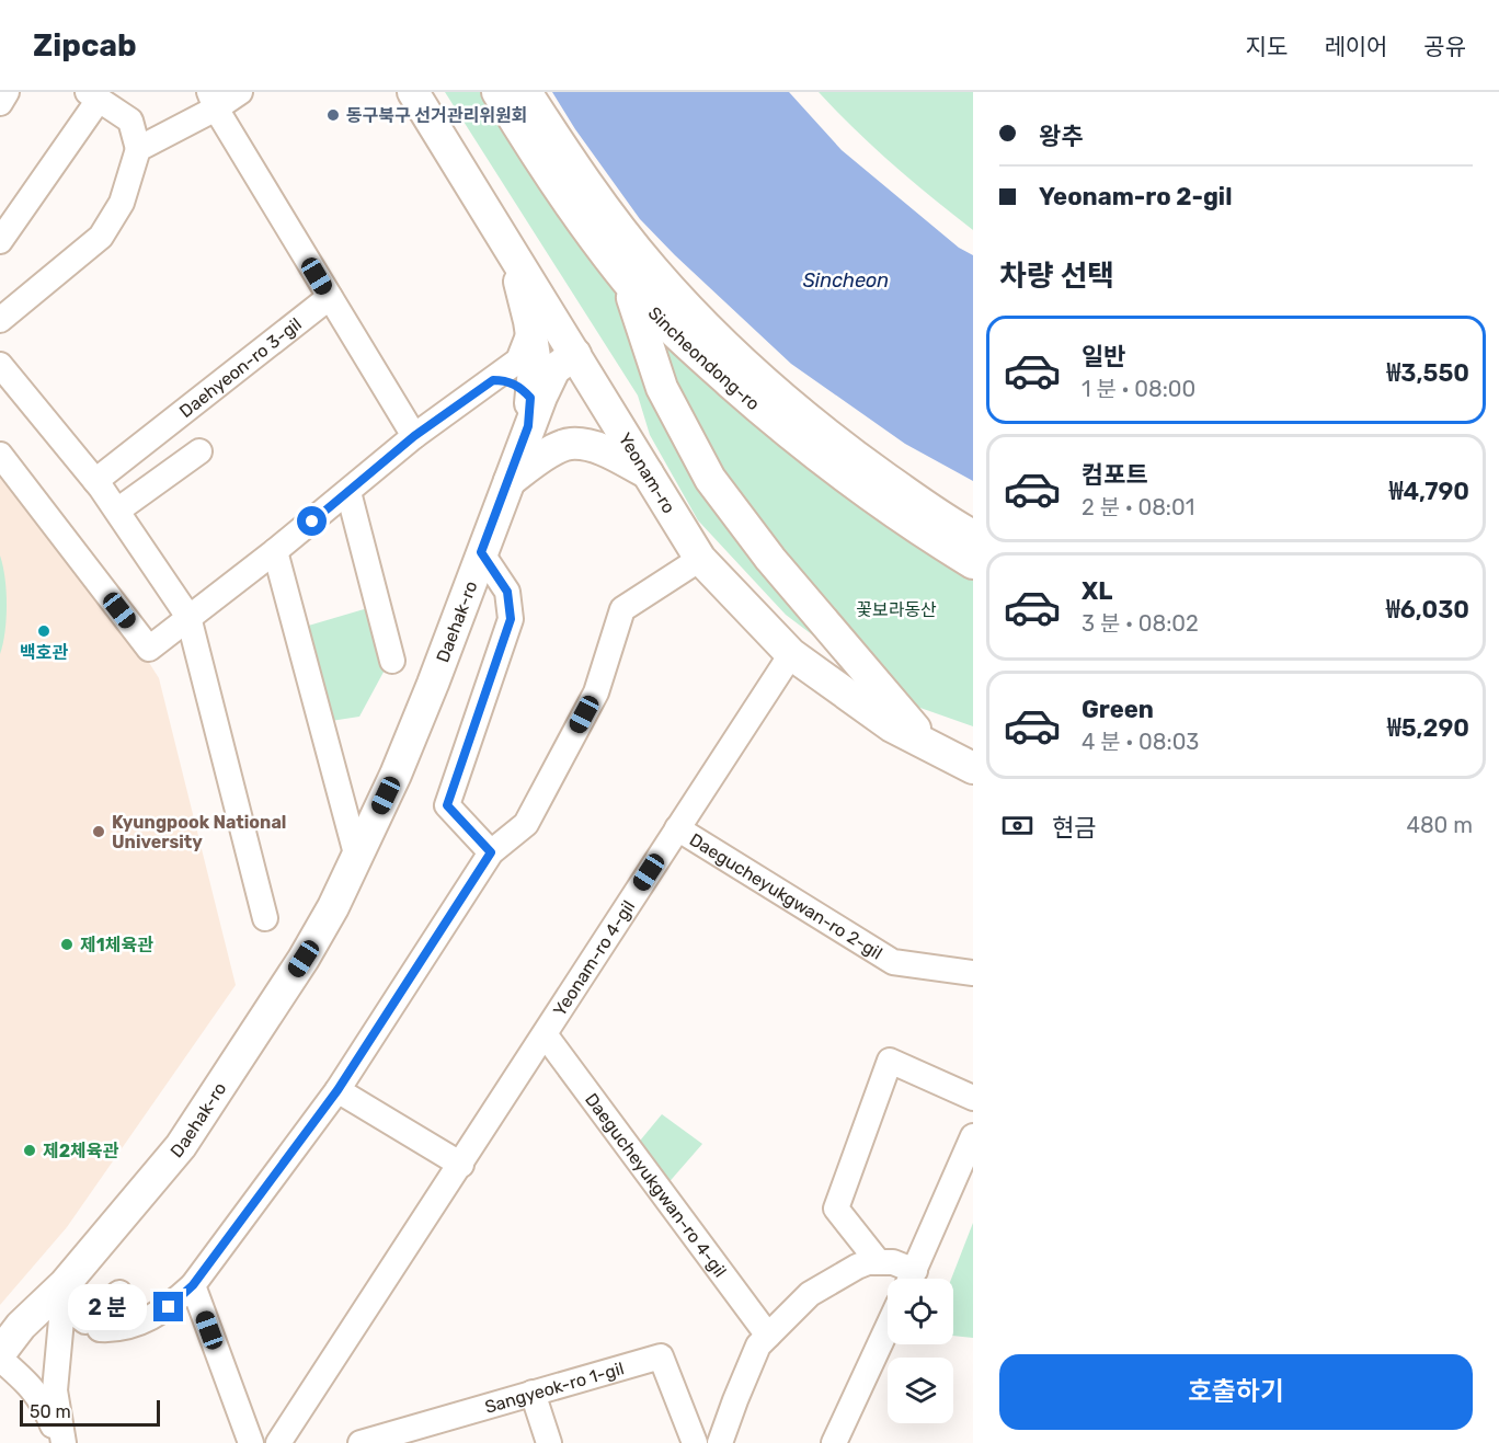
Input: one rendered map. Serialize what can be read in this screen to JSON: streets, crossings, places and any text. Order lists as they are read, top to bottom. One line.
{"streets":{"main road":["Sincheondong-ro","Yeonam-ro","Daehak-ro"],"street":["Daehyeon-ro 3-gil","Daegucheyukgwan-ro 2-gil","Yeonam-ro 4-gil","Daegucheyukgwan-ro 4-gil","Sangyeok-ro 1-gil"]},"crossings":[["Yeonam-ro","Daehak-ro"],["Yeonam-ro","Yeonam-ro 4-gil"],["Daegucheyukgwan-ro 2-gil","Yeonam-ro 4-gil"],["Yeonam-ro 4-gil","Daegucheyukgwan-ro 4-gil"]],"water":["Sincheon"],"parks":["꽃보라동산"],"places":["동구북구 선거관리위원회","백호관","Kyungpook National University","제1체육관","제2체육관"],"scale_bar":"50 m","page":{"header":"Zipcab","nav":["지도","레이어","공유"],"banner":["왕추","Yeonam-ro 2-gil"],"heading":"차량 선택","list":[{"name":"일반","note":"1 분 · 08:00","value":"₩3,550"},{"name":"컴포트","note":"2 분 · 08:01","value":"₩4,790"},{"name":"XL","note":"3 분 · 08:02","value":"₩6,030"},{"name":"Green","note":"4 분 · 08:03","value":"₩5,290"}],"pay":["현금","480 m"],"bubble":"2 분","buttons":"호출하기","scale":"50 m"}}
